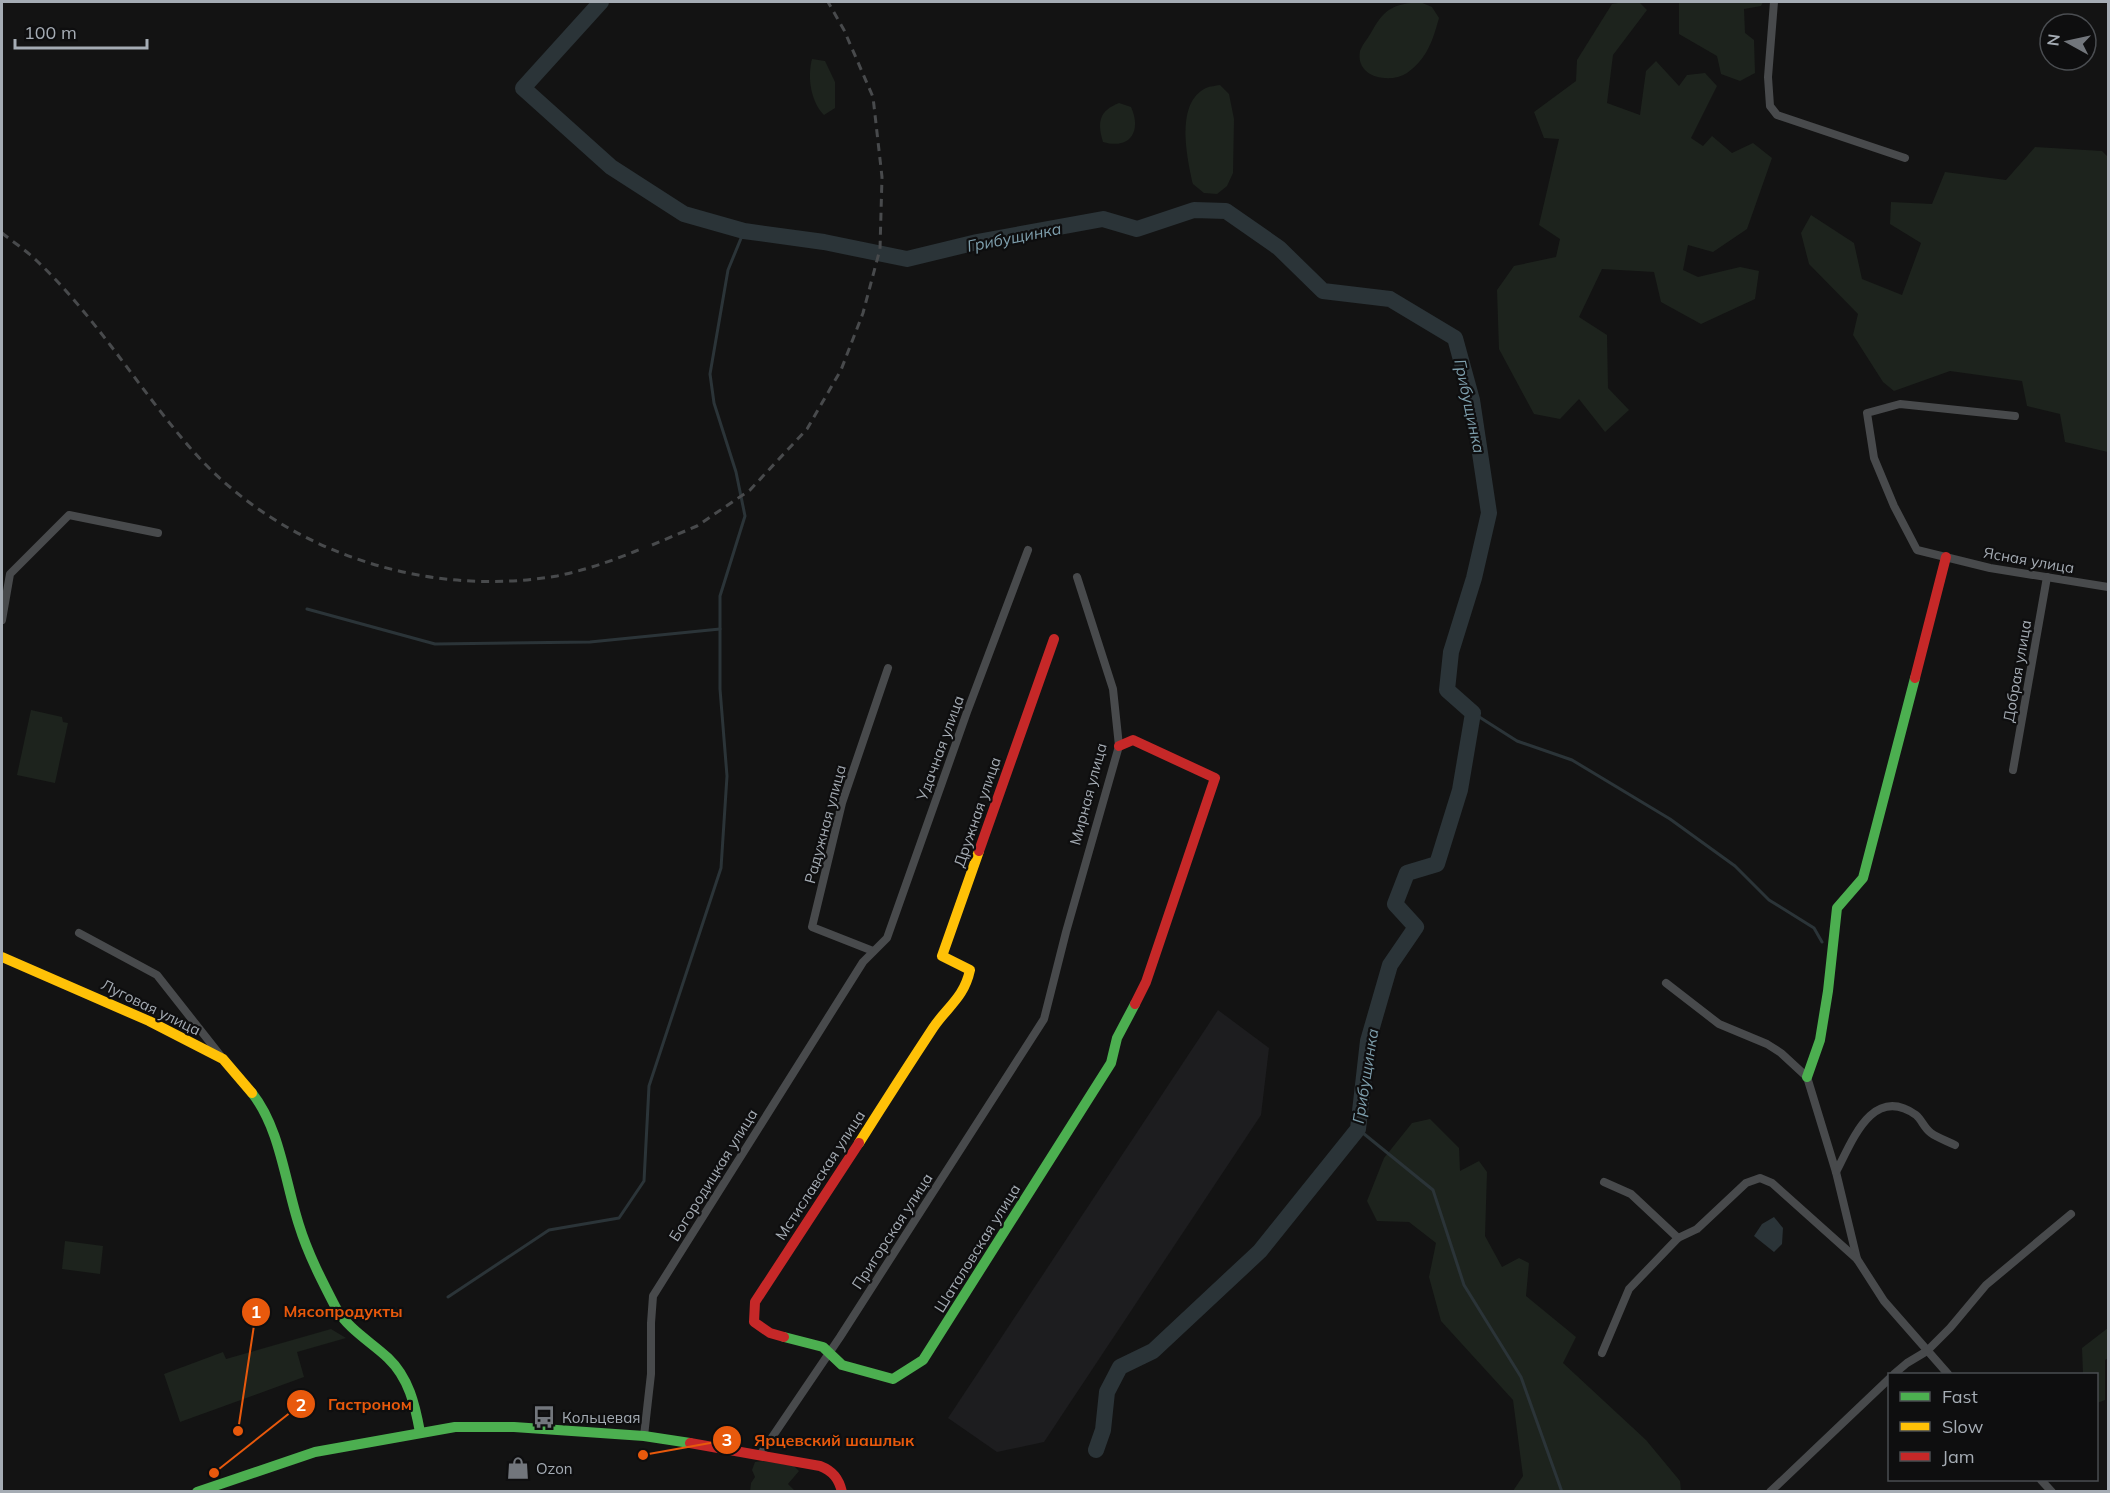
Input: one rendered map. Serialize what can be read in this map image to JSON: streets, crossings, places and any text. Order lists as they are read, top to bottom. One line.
{"streets":{"street":["Ясная улица","Добрая улица","Удачная улица","Мирная улица","Дружная улица","Радужная улица","Луговая улица","Богородицкая улица","Мстиславская улица","Пригорская улица","Шаталовская улица"]},"crossings":[["Ясная улица","Добрая улица"],["Удачная улица","Радужная улица"],["Удачная улица","Богородицкая улица"],["Мирная улица","Пригорская улица"],["Мирная улица","Шаталовская улица"],["Дружная улица","Мстиславская улица"],["Радужная улица","Богородицкая улица"],["Мстиславская улица","Пригорская улица"],["Мстиславская улица","Шаталовская улица"],["Пригорская улица","Шаталовская улица"]],"water":["Грибущинка"],"places":{"bus stop":["Кольцевая"],"other":["Мясопродукты","Ярцевский шашлык","Гастроном"],"shop":["Ozon"]},"legend":["Fast","Slow","Jam"],"scale_bar":"100 m","north":"left"}
